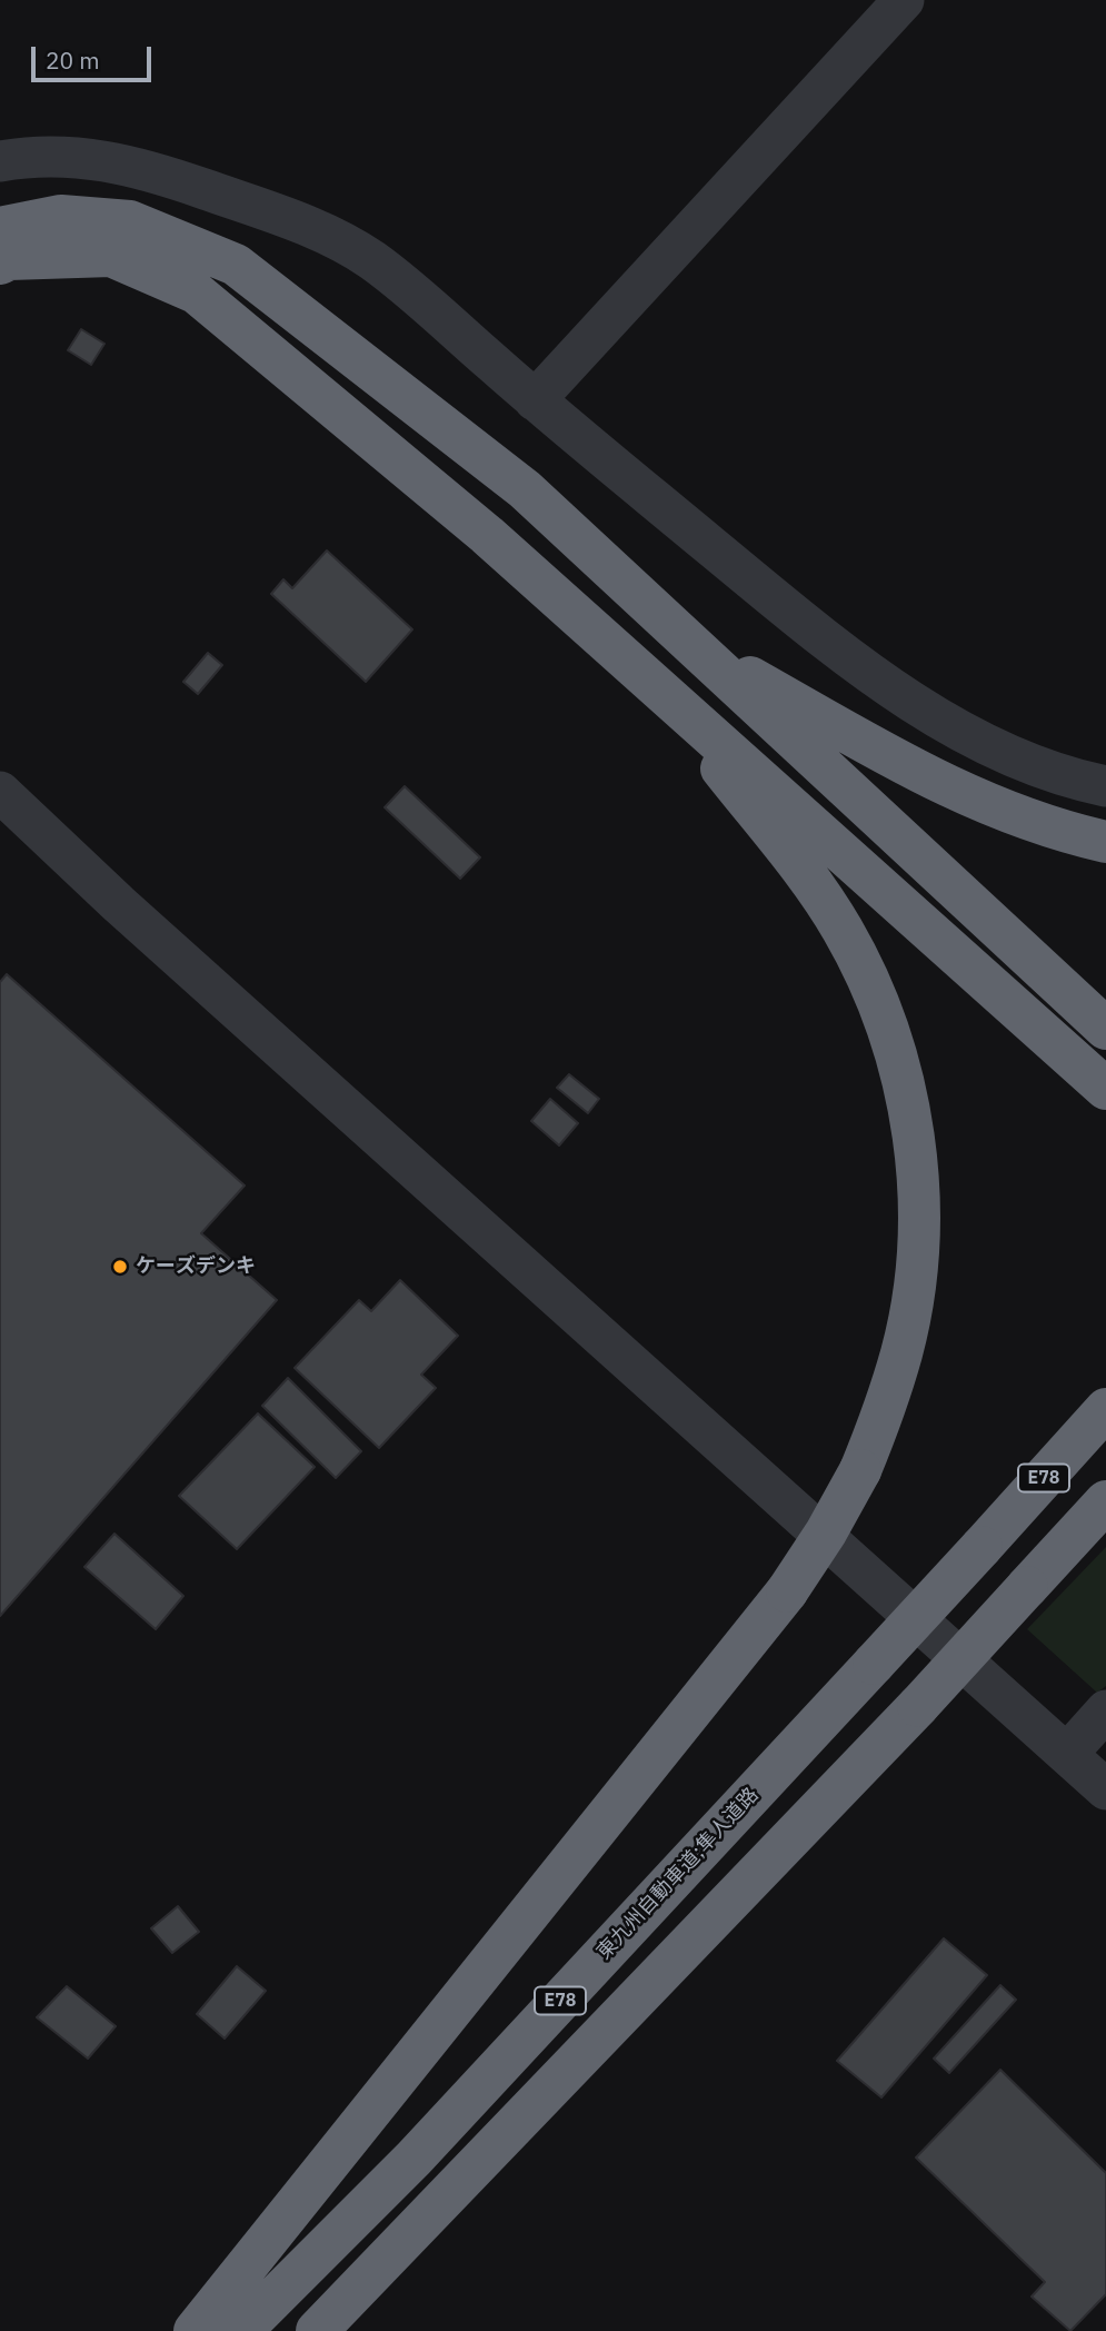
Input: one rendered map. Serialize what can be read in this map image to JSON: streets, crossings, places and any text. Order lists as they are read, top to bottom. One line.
{"streets":{"highway":["E78","東九州自動車道;隼人道路"]},"places":["ケーズデンキ"],"scale_bar":"20 m"}
